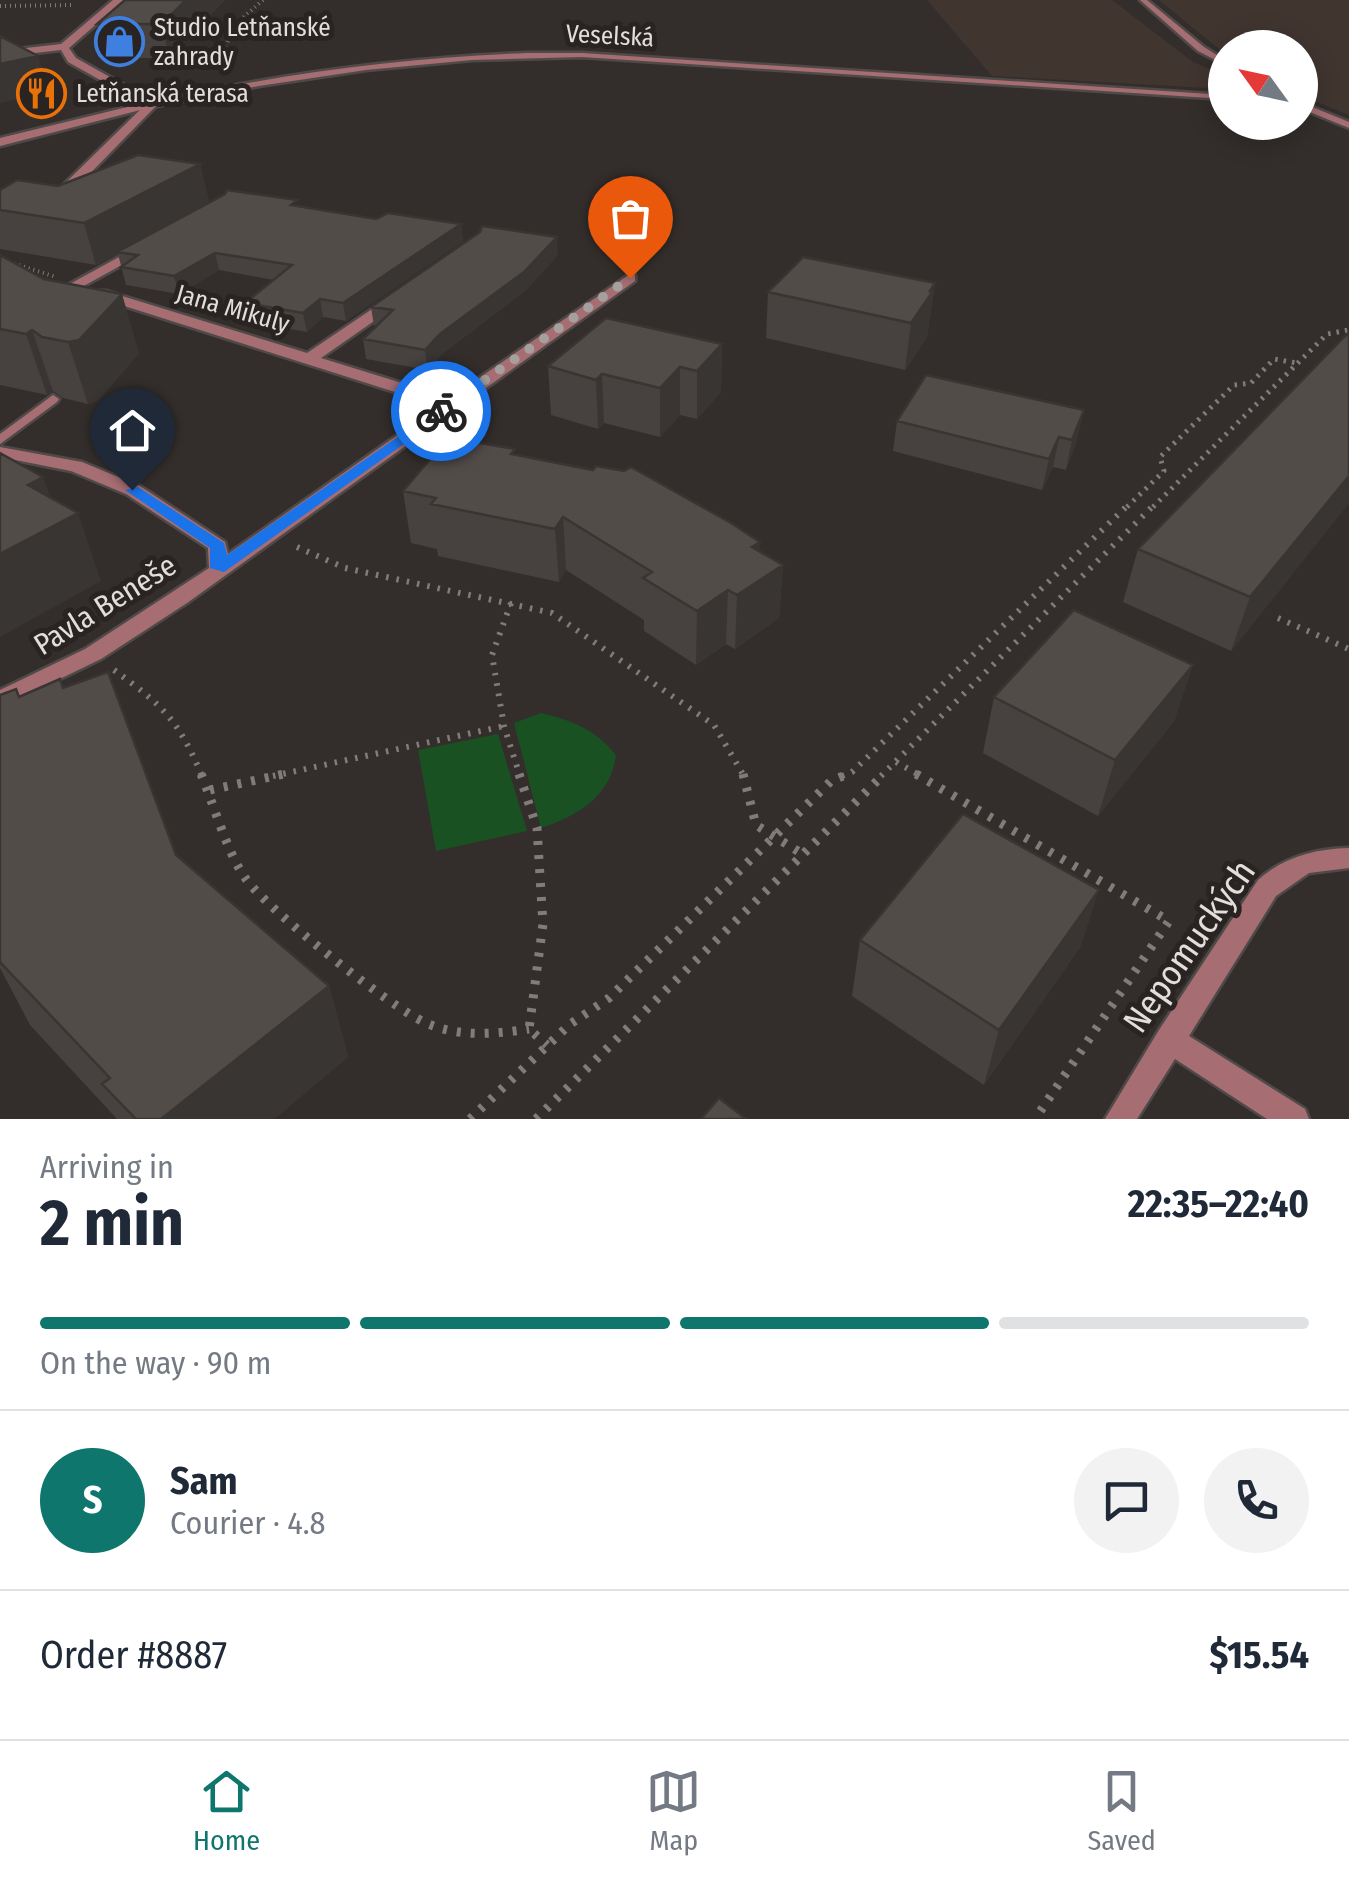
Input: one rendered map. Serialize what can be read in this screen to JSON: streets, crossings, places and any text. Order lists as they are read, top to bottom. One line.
{"streets":{"street":["Veselská","Jana Mikuly","Pavla Beneše","Nepomuckých"]},"crossings":[["Jana Mikuly","Pavla Beneše"]],"places":{"shop":["Studio Letňanské zahrady"],"restaurant":["Letňanská terasa"]},"north":"top left","page":{"heading":["2 min","Arriving in","22:35–22:40"],"panel":["Sam","Courier · 4.8","Order #8887","$15.54"],"bar":"On the way · 90 m","round":"S","tabs":["Home","Map","Saved"]}}
